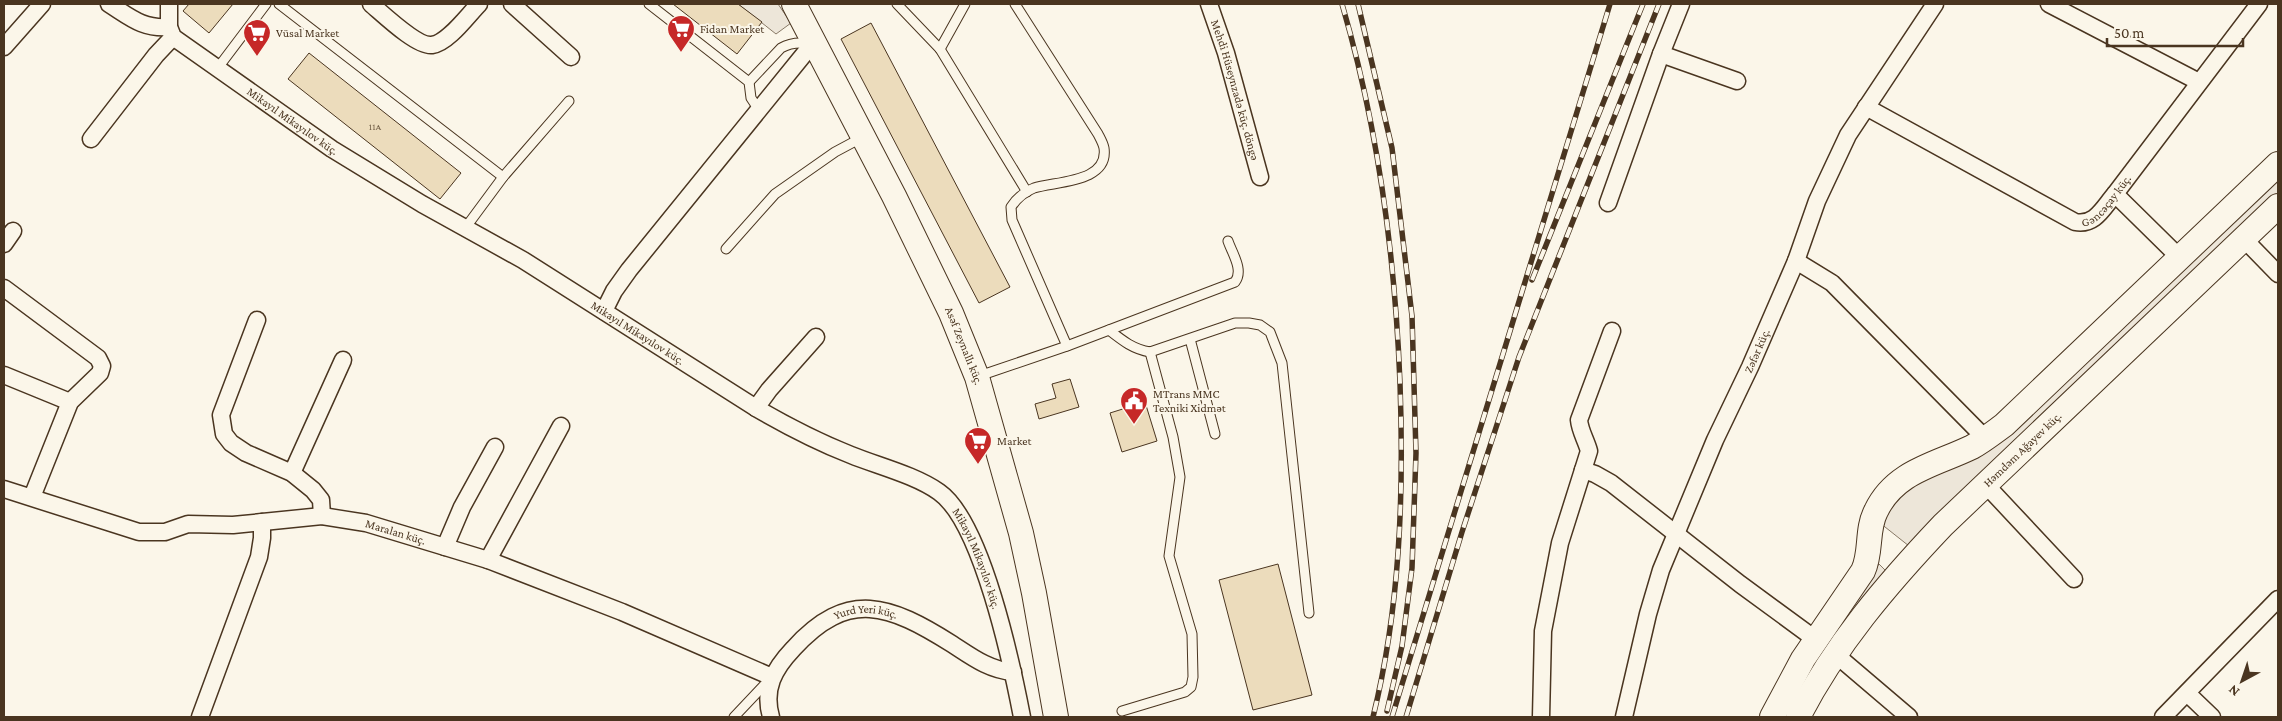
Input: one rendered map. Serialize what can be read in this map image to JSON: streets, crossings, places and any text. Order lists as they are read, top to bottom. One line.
{"streets":{"street":["Mehdi Hüseynzadə küç. döngə","Mikayıl Mikayılov küç.","Gəncəçay küç.","Asəf Zeynallı küç.","Zəfər küç.","Həmdəm Ağayev küç.","Maralan küç.","Yurd Yeri küç."]},"crossings":[["Mikayıl Mikayılov küç.","Yurd Yeri küç."],["Gəncəçay küç.","Zəfər küç."],["Maralan küç.","Yurd Yeri küç."]],"places":{"supermarket":["Fidan Market","Vüsal Market","Market"],"public building":["MTrans MMC Texniki Xidmət"]},"house_numbers":["11A"],"scale_bar":"50 m","north":"bottom left"}
